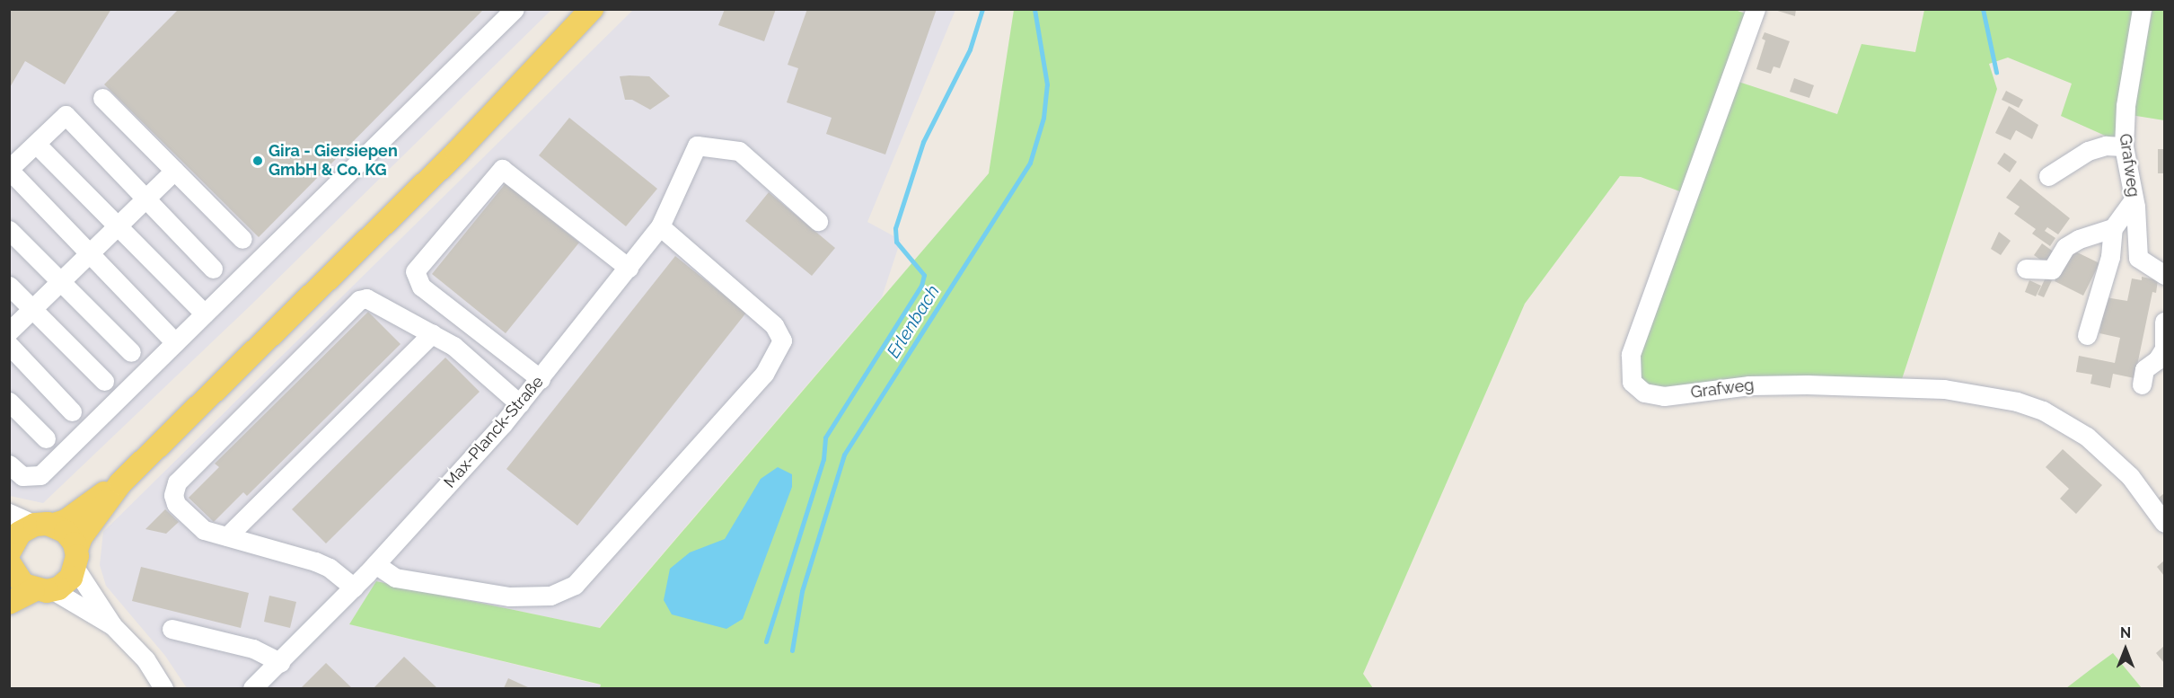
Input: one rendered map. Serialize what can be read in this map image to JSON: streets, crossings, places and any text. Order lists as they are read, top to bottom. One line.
{"streets":{"street":["Grafweg","Max-Planck-Straße"]},"water":["Erlenbach"],"places":["Gira - Giersiepen GmbH & Co. KG"],"north":"top"}
